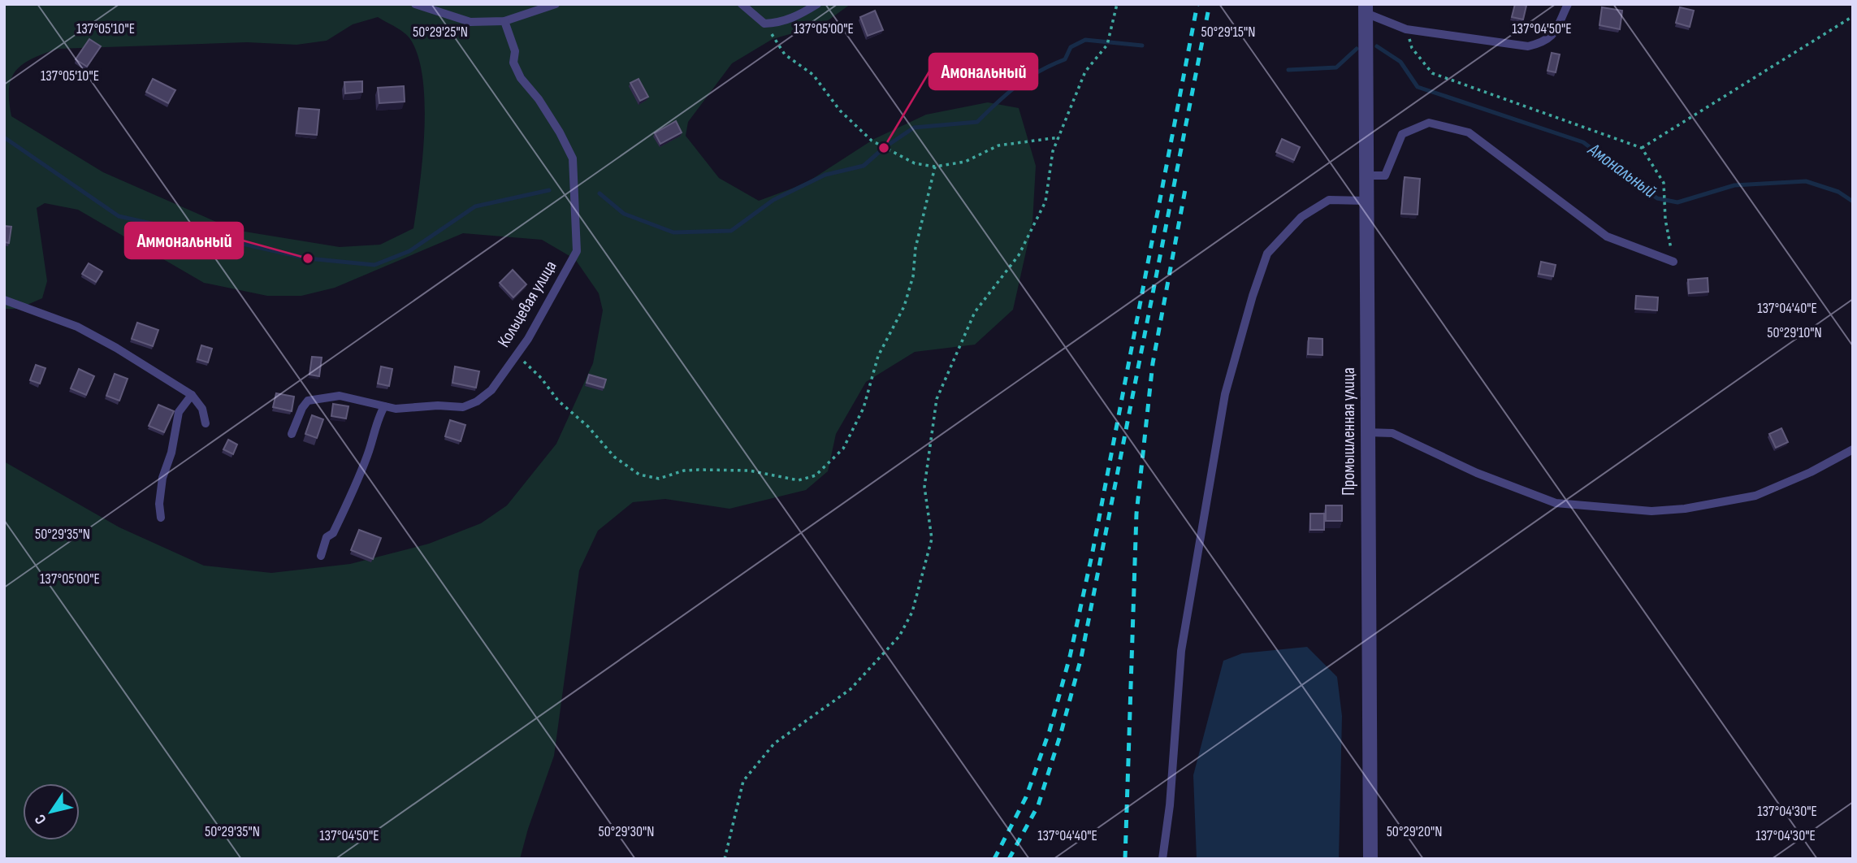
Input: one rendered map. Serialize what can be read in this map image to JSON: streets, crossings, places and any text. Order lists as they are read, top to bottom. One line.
{"streets":{"street":["Промышленная улица"],"lane":["Кольцевая улица"]},"water":["Амональный"],"places":["Амональный","Аммональный"],"north":"bottom left","coordinates":["137°05'10\"E","137°05'00\"E","137°04'50\"E","50°29'25\"N","50°29'15\"N","137°04'40\"E","50°29'10\"N","50°29'35\"N","137°04'30\"E","50°29'30\"N","50°29'20\"N"]}
